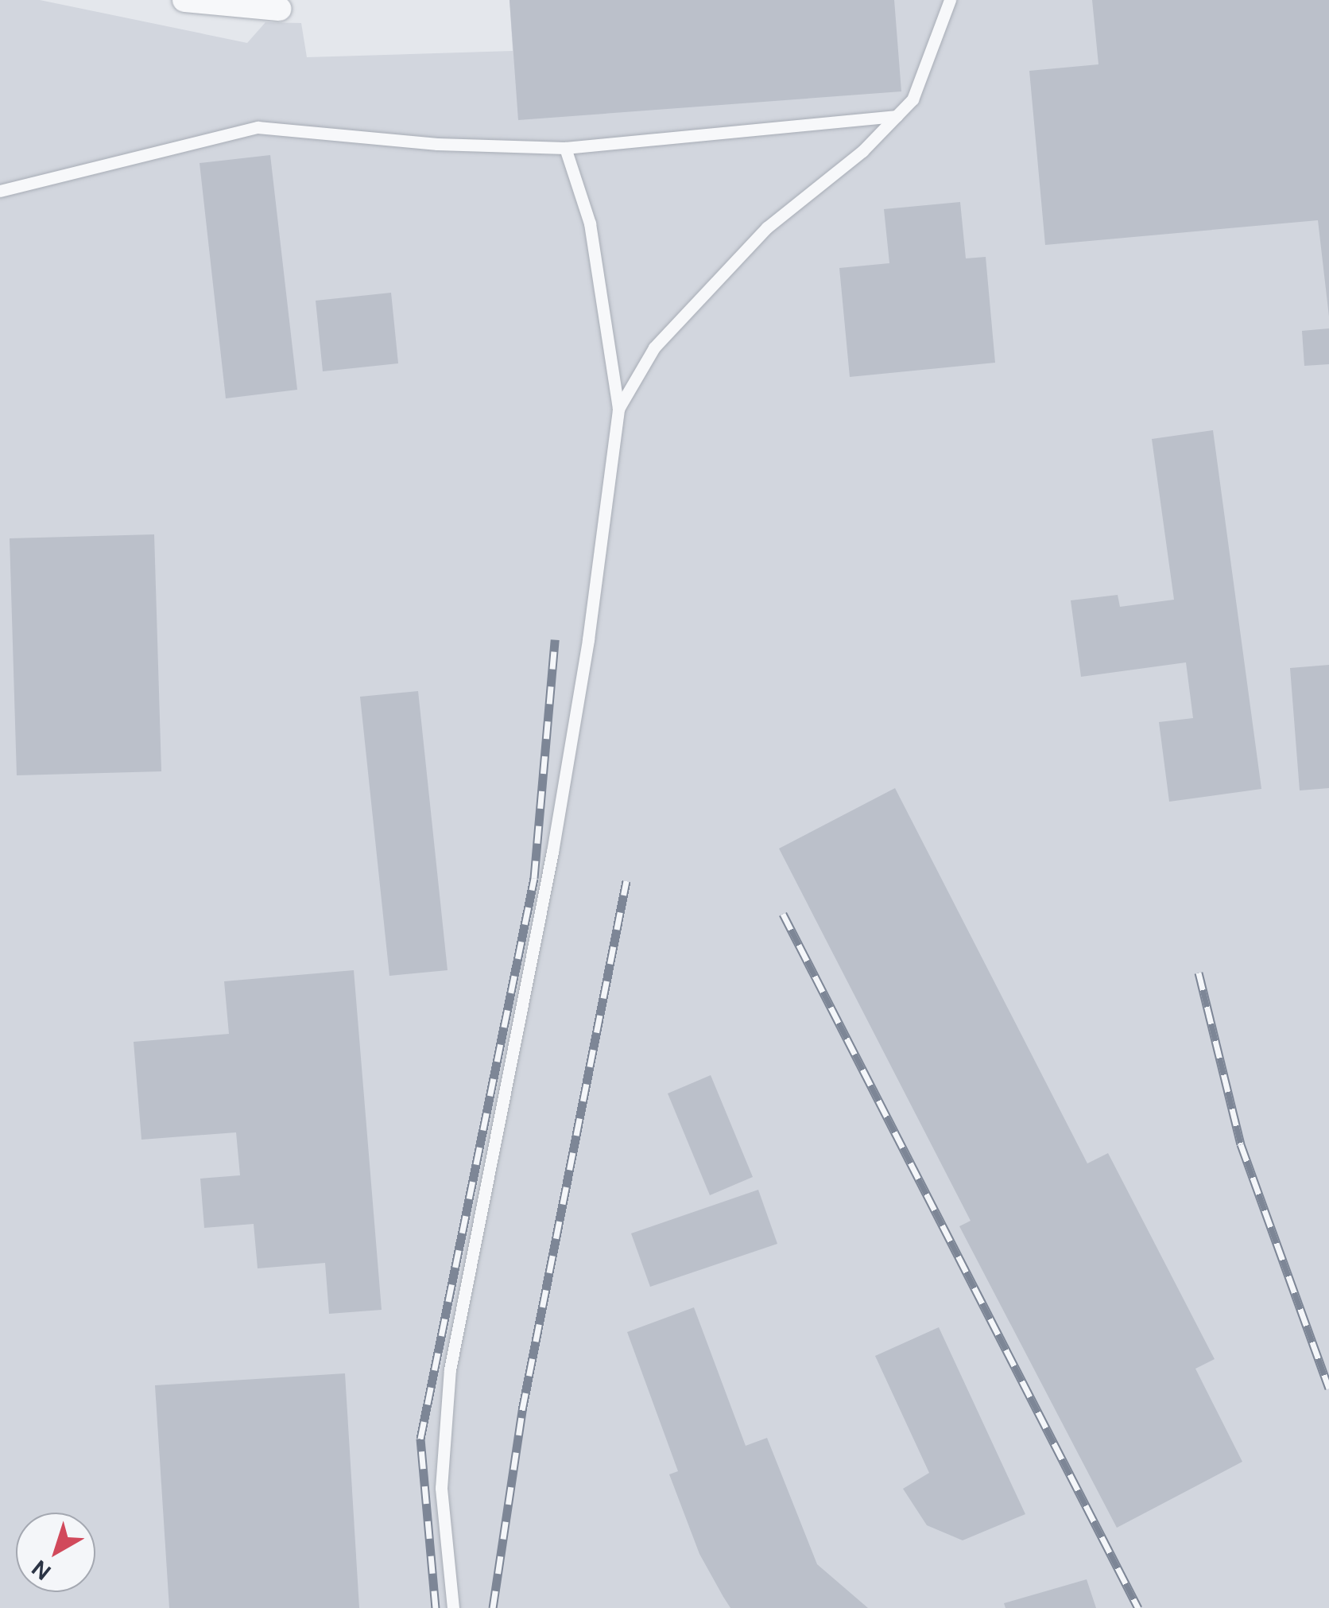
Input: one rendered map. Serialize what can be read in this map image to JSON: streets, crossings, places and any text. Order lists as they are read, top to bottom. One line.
{"north":"bottom left"}
